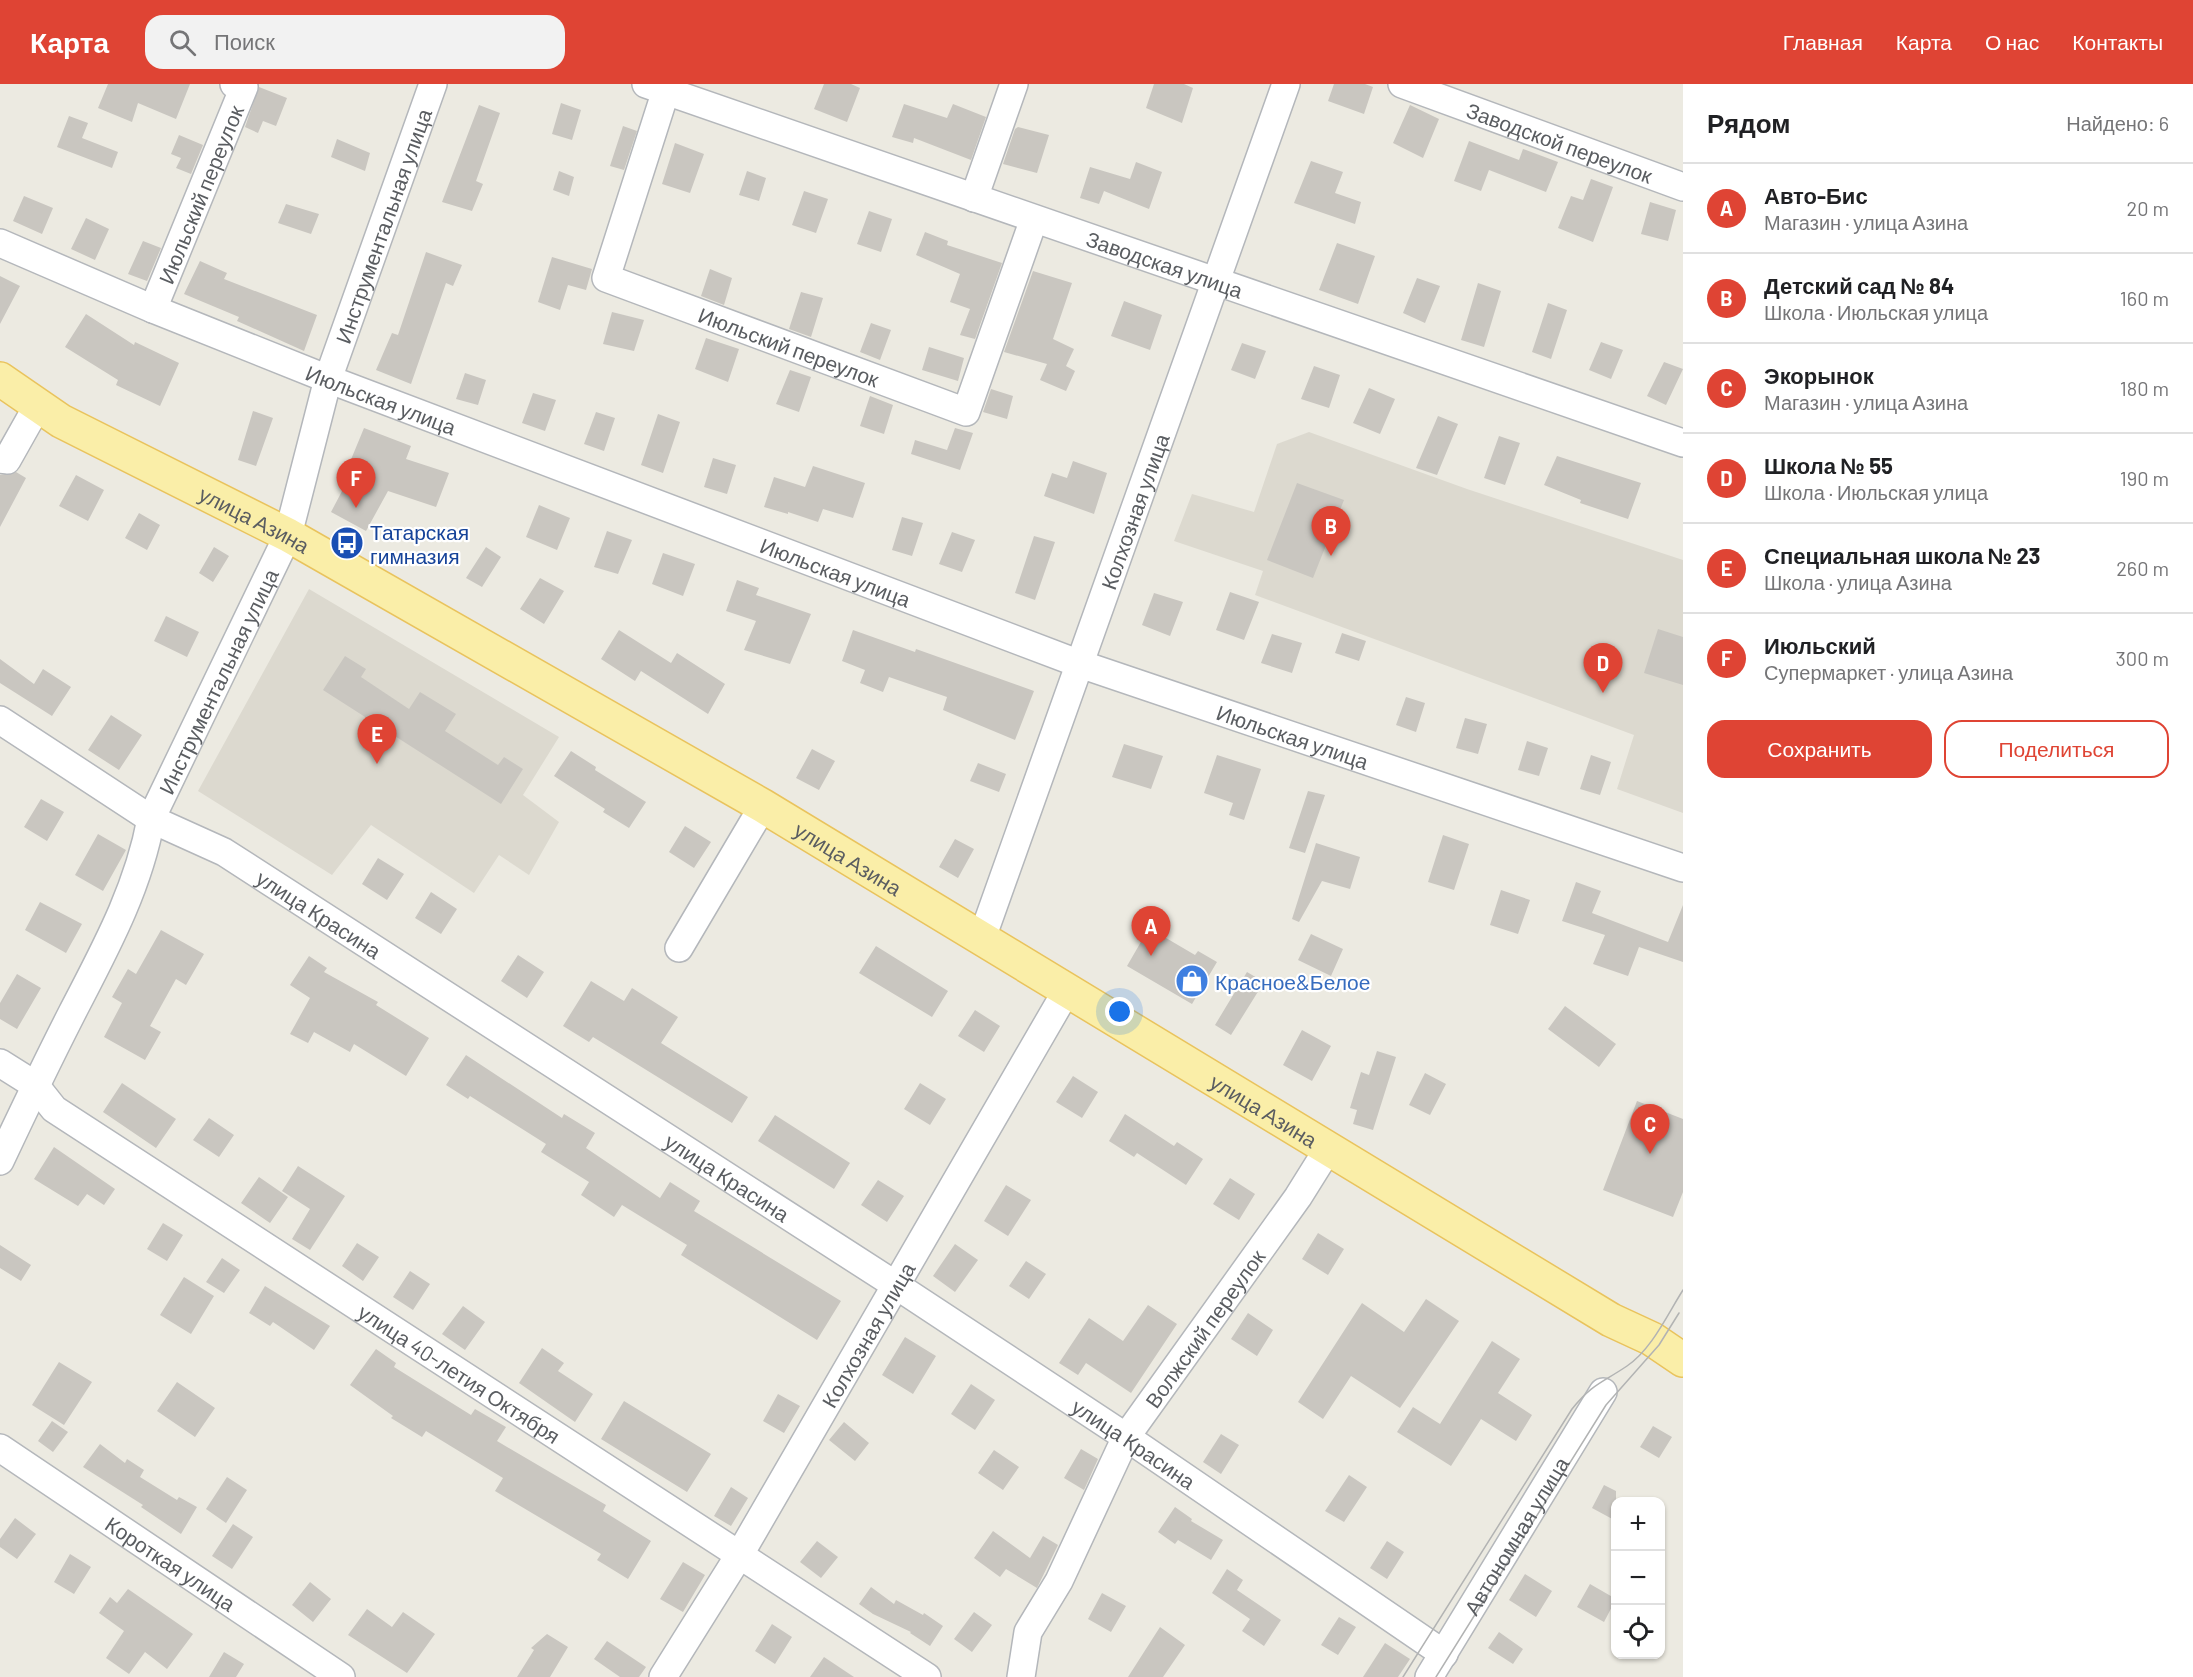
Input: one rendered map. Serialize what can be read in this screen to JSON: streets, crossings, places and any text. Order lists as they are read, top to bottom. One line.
{"streets":{"main road":["улица Азина"],"street":["Заводской переулок","Июльский переулок","Инструментальная улица","Заводская улица","Июльская улица","Колхозная улица","улица Красина","Волжский переулок","улица 40-летия Октября","Автономная улица","Короткая улица"]},"crossings":[["Июльский переулок","Заводская улица"],["Июльский переулок","Июльская улица"],["Инструментальная улица","Июльская улица"],["Инструментальная улица","улица Азина"],["Инструментальная улица","улица Красина"],["Инструментальная улица","улица 40-летия Октября"],["Заводская улица","Колхозная улица"],["Июльская улица","Колхозная улица"],["Колхозная улица","улица Азина"],["Колхозная улица","улица Красина"],["Колхозная улица","улица 40-летия Октября"],["улица Азина","Волжский переулок"],["улица Красина","Волжский переулок"],["улица Красина","Автономная улица"]],"places":{"bus stop":["Татарская гимназия"],"shop":["Красное&Белое"]},"page":{"header":"Карта","search":"Поиск","nav":["Главная","Карта","О нас","Контакты"],"heading":["Рядом","Найдено: 6"],"list":[{"mark":"A","name":"Авто-Бис","note":"Магазин · улица Азина","value":"20 m"},{"mark":"B","name":"Детский сад № 84","note":"Школа · Июльская улица","value":"160 m"},{"mark":"C","name":"Экорынок","note":"Магазин · улица Азина","value":"180 m"},{"mark":"D","name":"Школа № 55","note":"Школа · Июльская улица","value":"190 m"},{"mark":"E","name":"Специальная школа № 23","note":"Школа · улица Азина","value":"260 m"},{"mark":"F","name":"Июльский","note":"Супермаркет · улица Азина","value":"300 m"}],"pins":["F","B","D","E","A","C"],"buttons":["Сохранить","Поделиться"],"map_buttons":["+","−"]}}
